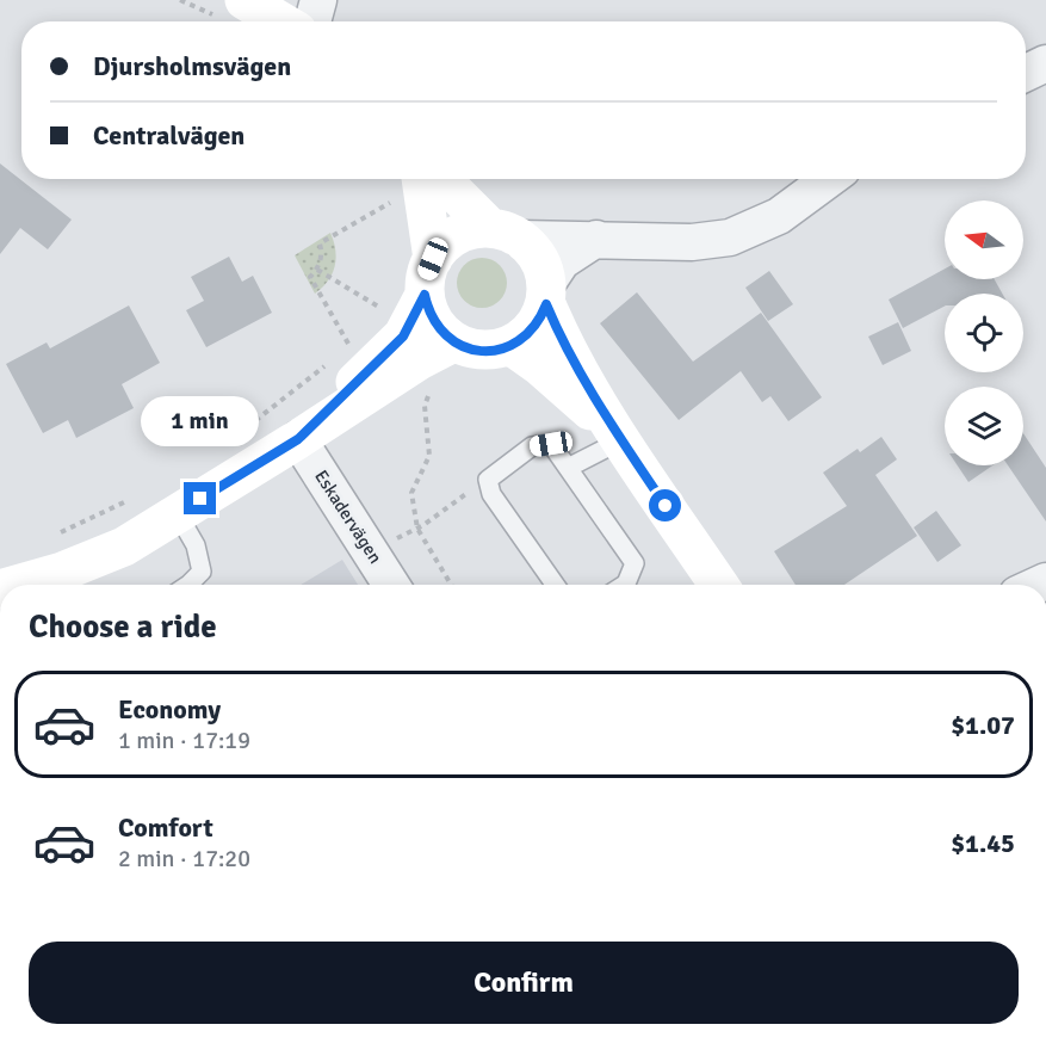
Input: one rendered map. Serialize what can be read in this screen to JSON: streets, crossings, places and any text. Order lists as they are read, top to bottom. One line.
{"streets":{"street":["Eskadervägen"]},"north":"left","page":{"banner":["Djursholmsvägen","Centralvägen"],"bubble":"1 min","heading":"Choose a ride","list":[{"name":"Economy","note":"1 min · 17:19","value":"$1.07"},{"name":"Comfort","note":"2 min · 17:20","value":"$1.45"}],"buttons":"Confirm"}}
